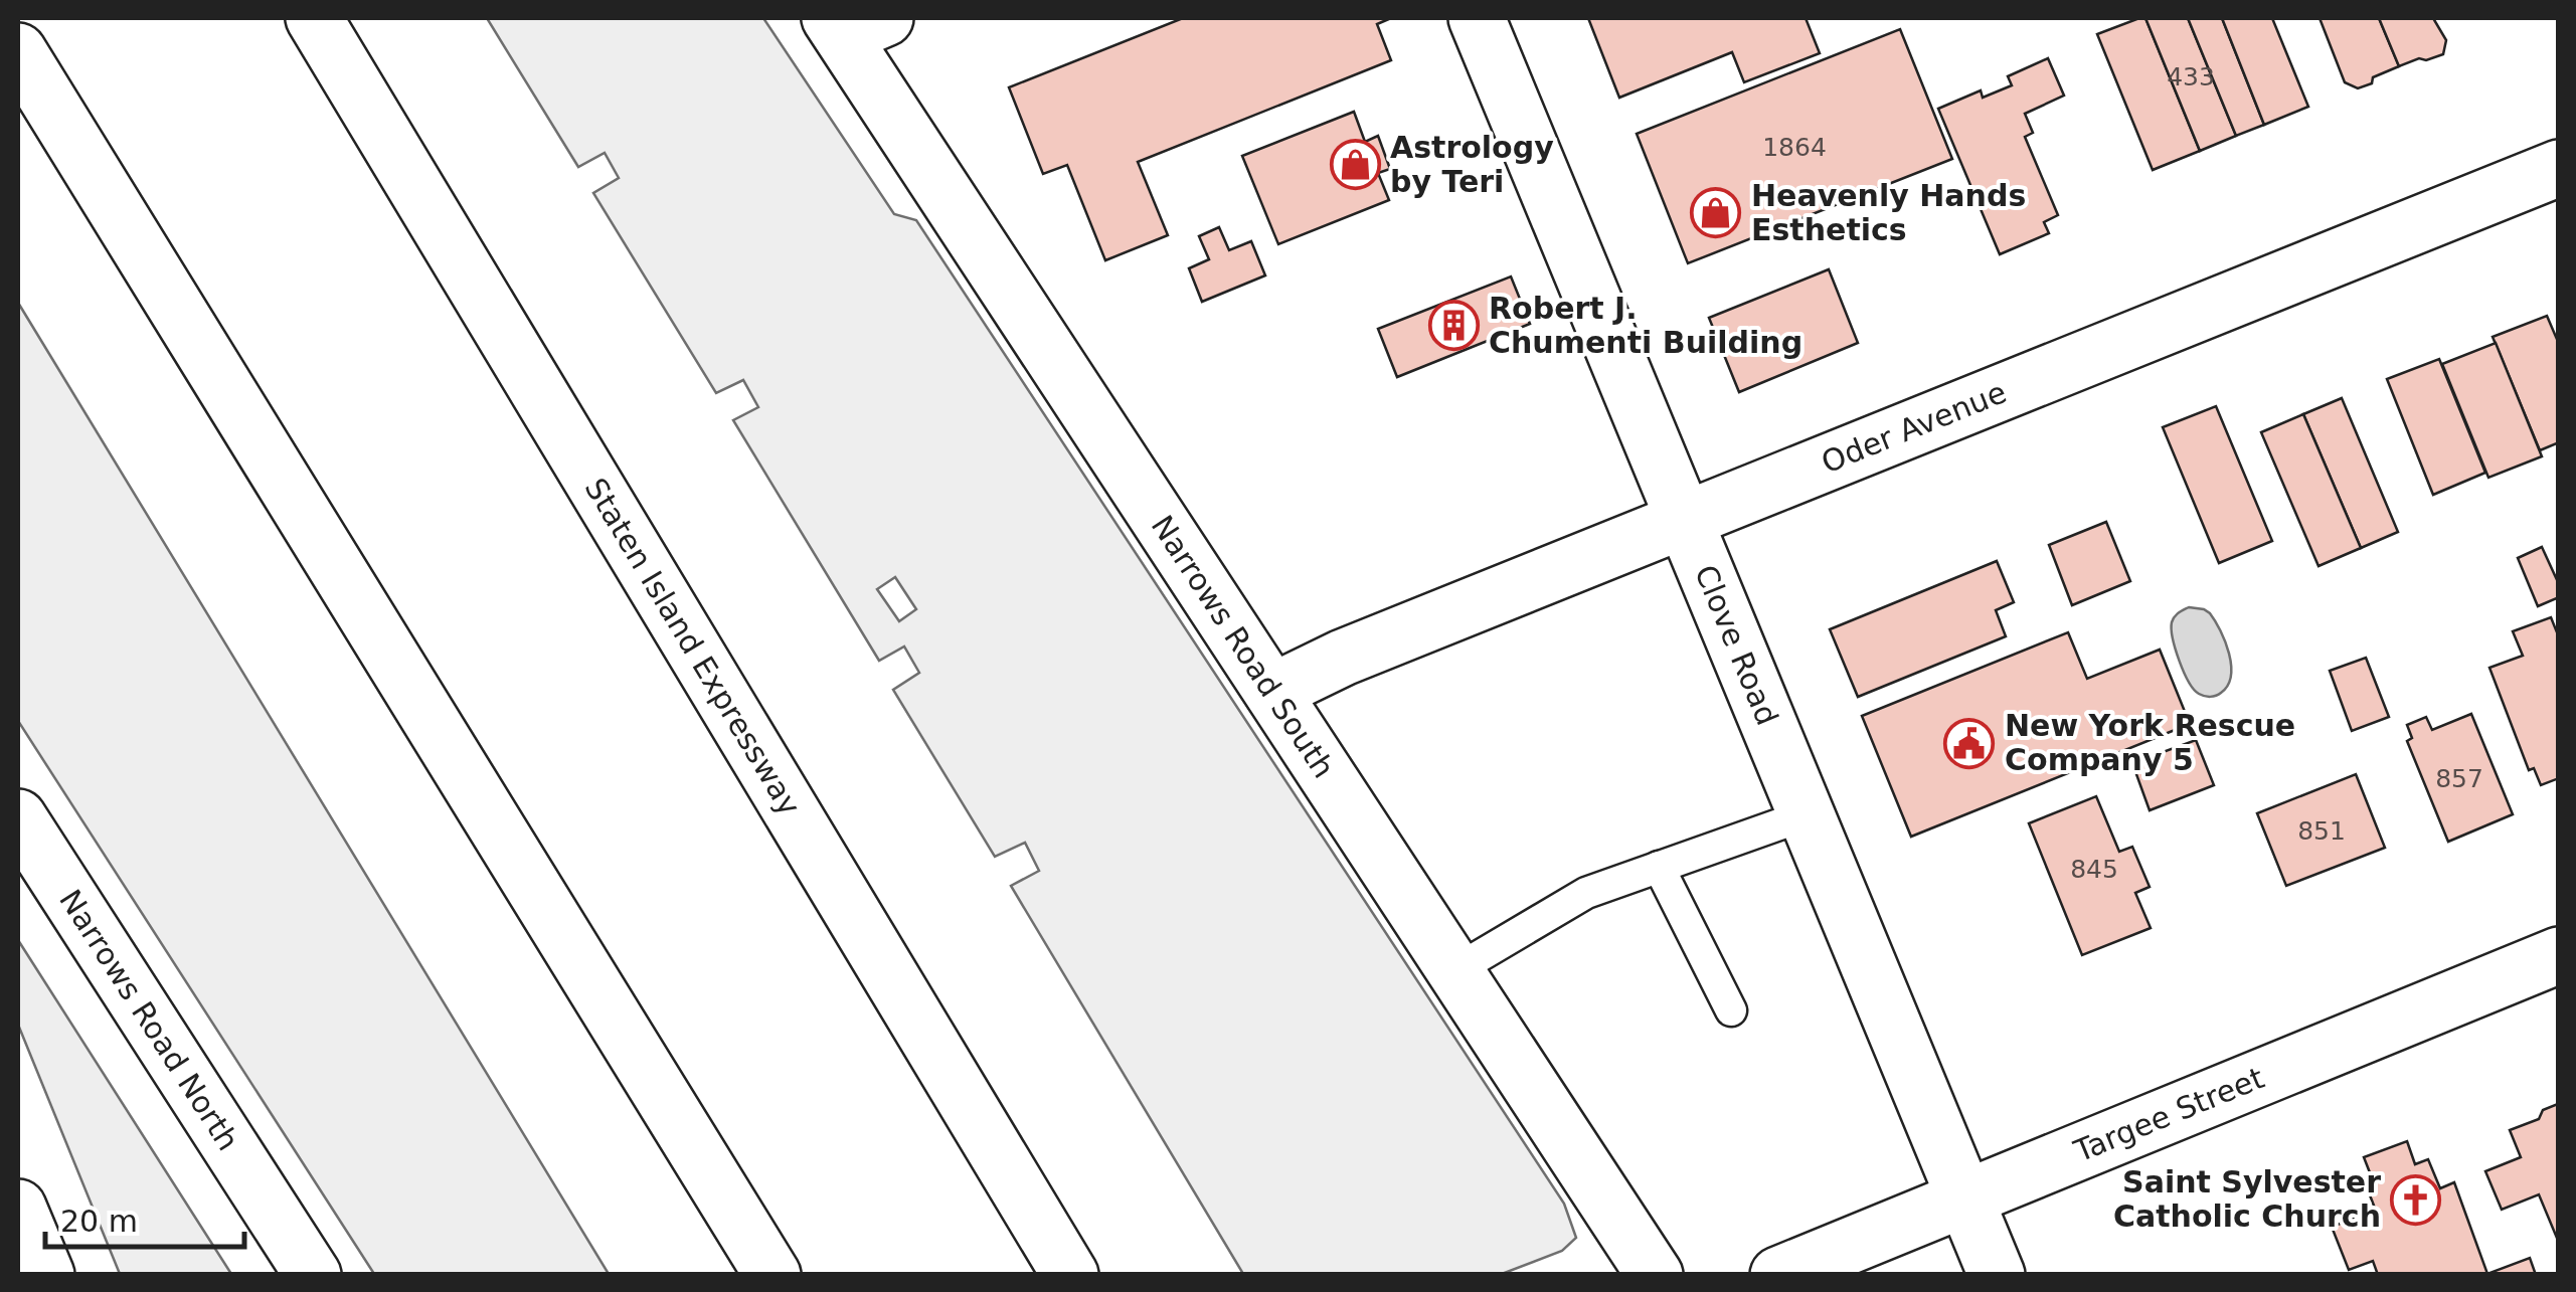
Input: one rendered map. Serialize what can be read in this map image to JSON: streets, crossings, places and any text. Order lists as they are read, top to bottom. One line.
{"streets":{"main road":["Oder Avenue","Narrows Road South","Clove Road","Staten Island Expressway","Narrows Road North","Targee Street"]},"crossings":[["Oder Avenue","Narrows Road South"],["Oder Avenue","Clove Road"],["Clove Road","Targee Street"]],"places":{"shop":["Astrology by Teri","Heavenly Hands Esthetics"],"building":["Robert J. Chumenti Building"],"public building":["New York Rescue Company 5"],"church":["Saint Sylvester Catholic Church"]},"house_numbers":["433","1864","857","851","845"],"scale_bar":"20 m"}
